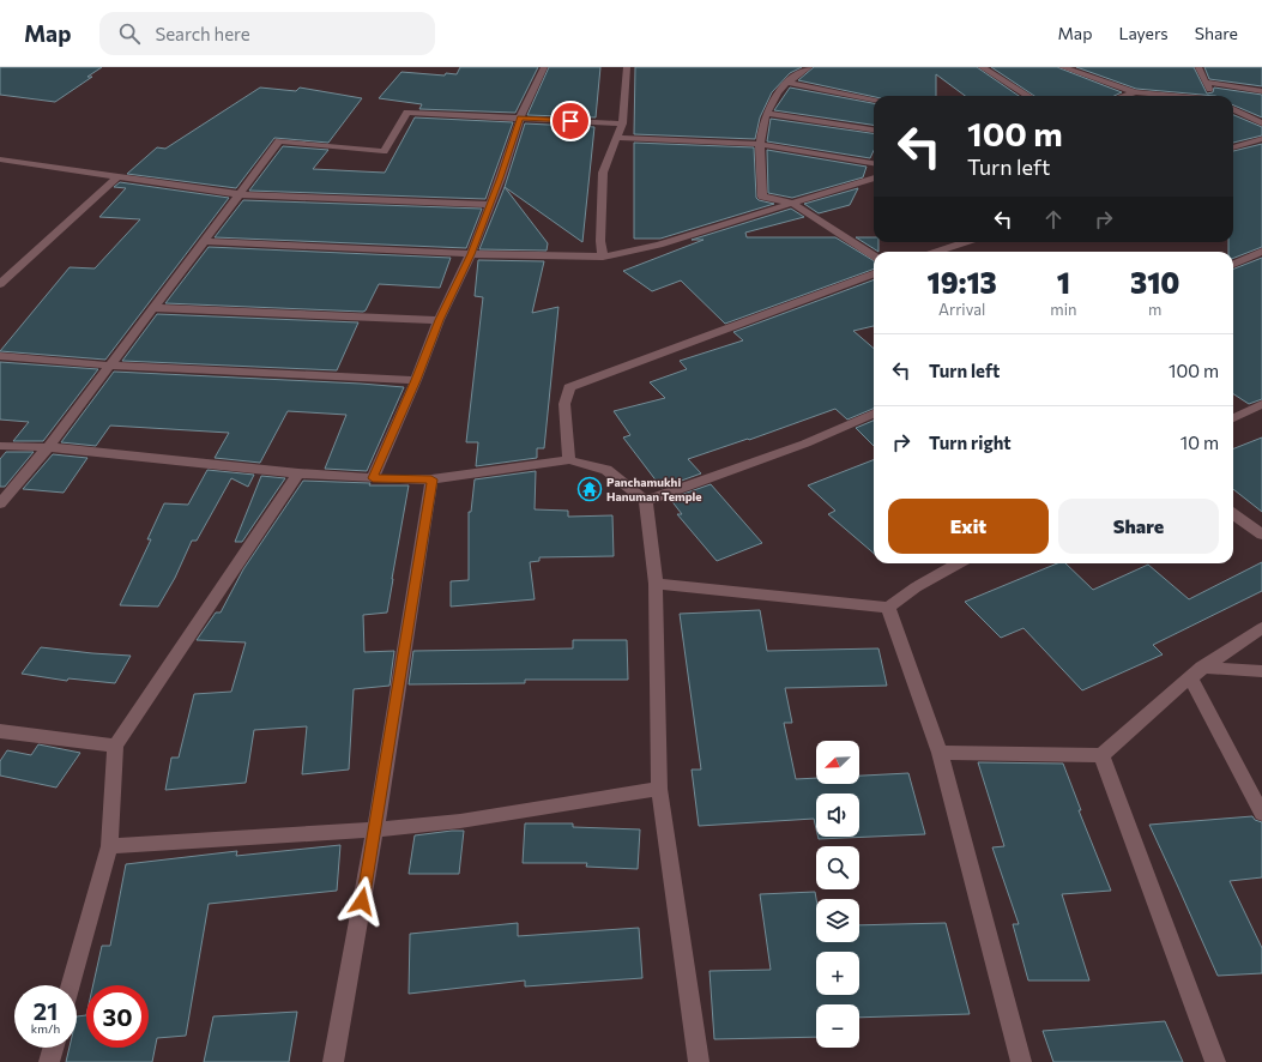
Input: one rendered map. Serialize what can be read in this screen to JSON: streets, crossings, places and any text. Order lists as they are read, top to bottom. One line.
{"places":{"temple":["Panchamukhi Hanuman Temple"]},"north":"bottom left","page":{"header":"Map","search":"Search here","nav":["Map","Layers","Share"],"turn":["100 m","Turn left"],"eta":["19:13","Arrival","1","min","310","m"],"list":[{"name":"Turn left","value":"100 m"},{"name":"Turn right","value":"10 m"}],"buttons":["Exit","Share"],"map_buttons":["+","−"],"speed":"21 km/h","limit":"30"}}
